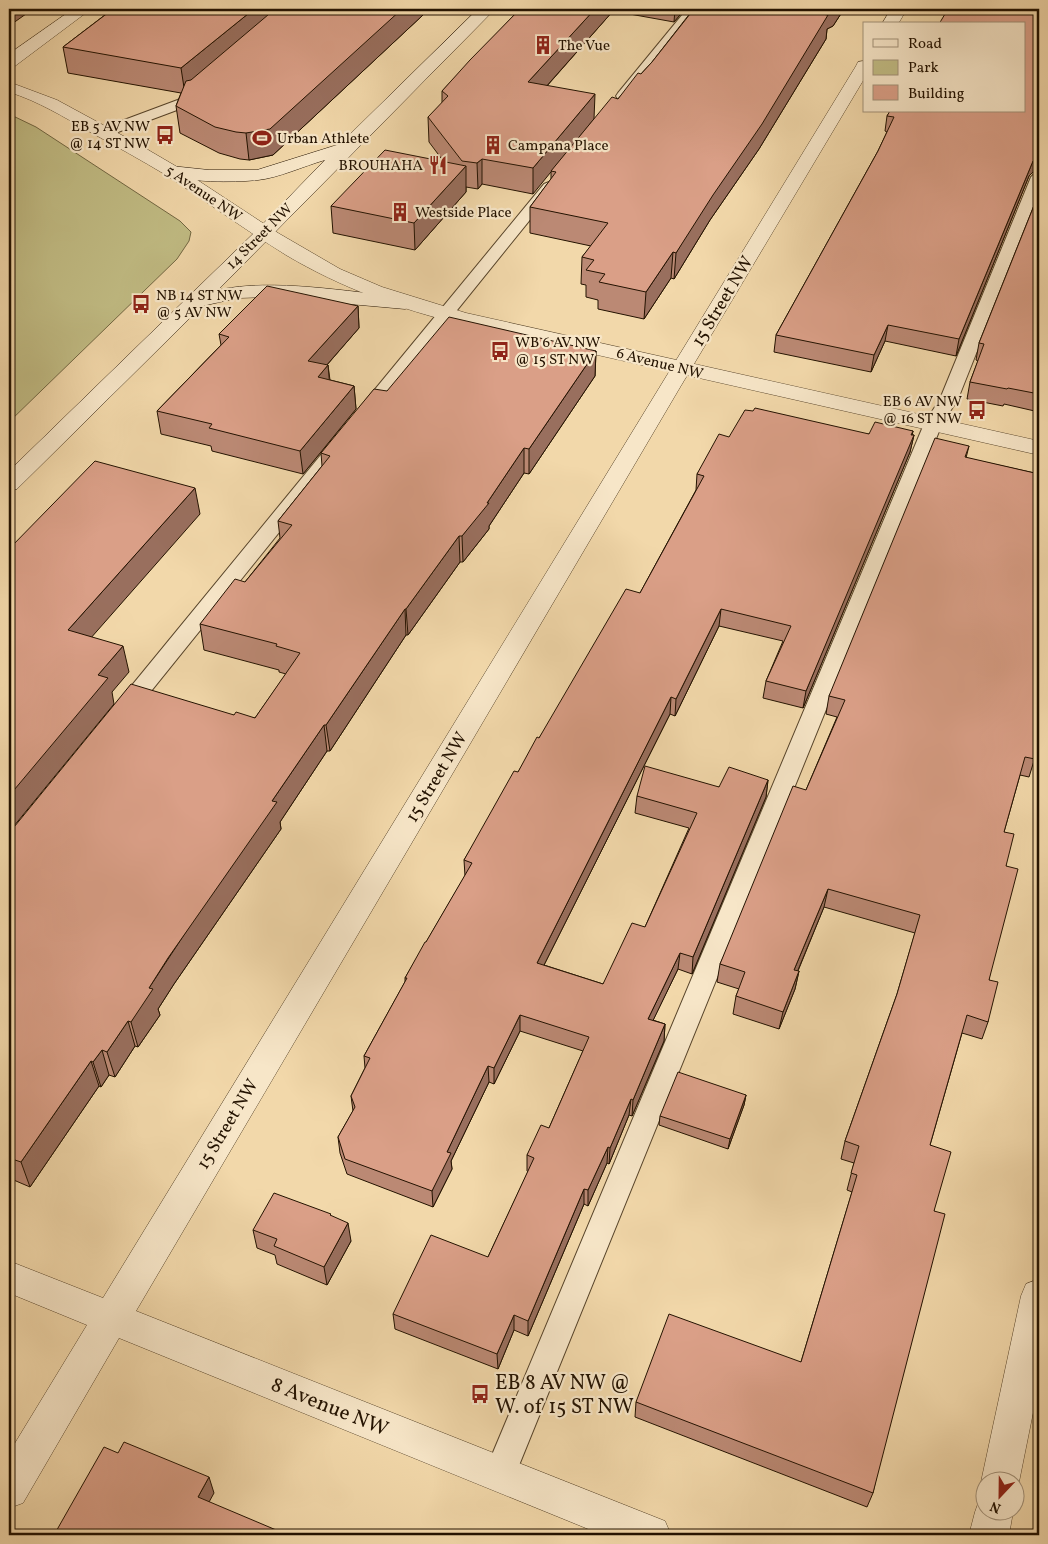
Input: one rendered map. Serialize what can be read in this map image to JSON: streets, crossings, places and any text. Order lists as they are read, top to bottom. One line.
{"streets":{"street":["5 Avenue NW","14 Street NW","15 Street NW","6 Avenue NW","8 Avenue NW"]},"crossings":[["5 Avenue NW","14 Street NW"],["5 Avenue NW","6 Avenue NW"],["14 Street NW","6 Avenue NW"],["15 Street NW","6 Avenue NW"],["15 Street NW","8 Avenue NW"]],"places":{"building":["The Vue","Campana Place","Westside Place"],"bus stop":["EB 5 AV NW @ 14 ST NW","NB 14 ST NW @ 5 AV NW","WB 6 AV NW @ 15 ST NW","EB 6 AV NW @ 16 ST NW","EB 8 AV NW @ W. of 15 ST NW"],"sports":["Urban Athlete"],"restaurant":["BROUHAHA"]},"legend":["Road","Park","Building"],"north":"bottom"}
